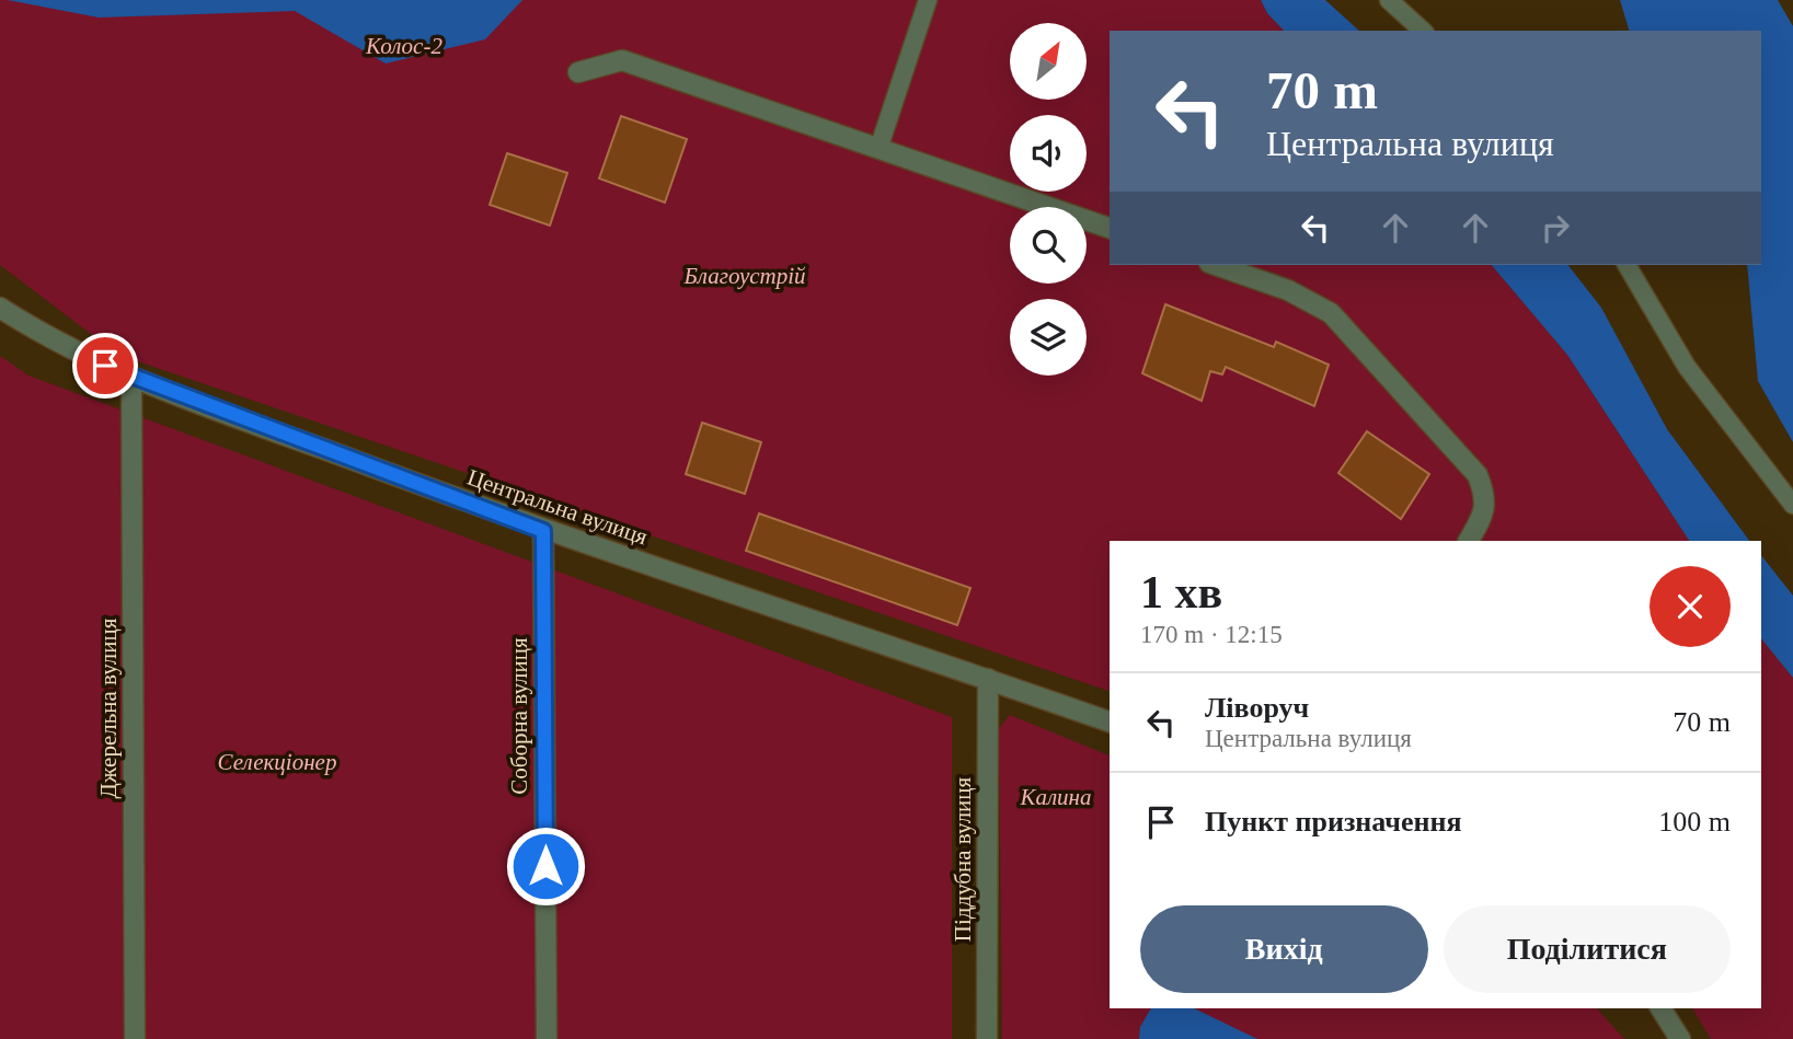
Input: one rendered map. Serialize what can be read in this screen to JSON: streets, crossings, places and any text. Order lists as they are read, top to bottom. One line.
{"streets":{"street":["Центральна вулиця","Джерельна вулиця","Соборна вулиця","Піддубна вулиця"]},"crossings":[["Центральна вулиця","Джерельна вулиця"],["Центральна вулиця","Соборна вулиця"],["Центральна вулиця","Піддубна вулиця"]],"parks":["Колос-2","Благоустрій","Селекціонер","Калина"],"north":"top right","page":{"turn":["70 m","Центральна вулиця"],"heading":["1 хв","170 m · 12:15"],"list":[{"name":"Ліворуч","note":"Центральна вулиця","value":"70 m"},{"name":"Пункт призначення","value":"100 m"}],"buttons":["Вихід","Поділитися"]}}
